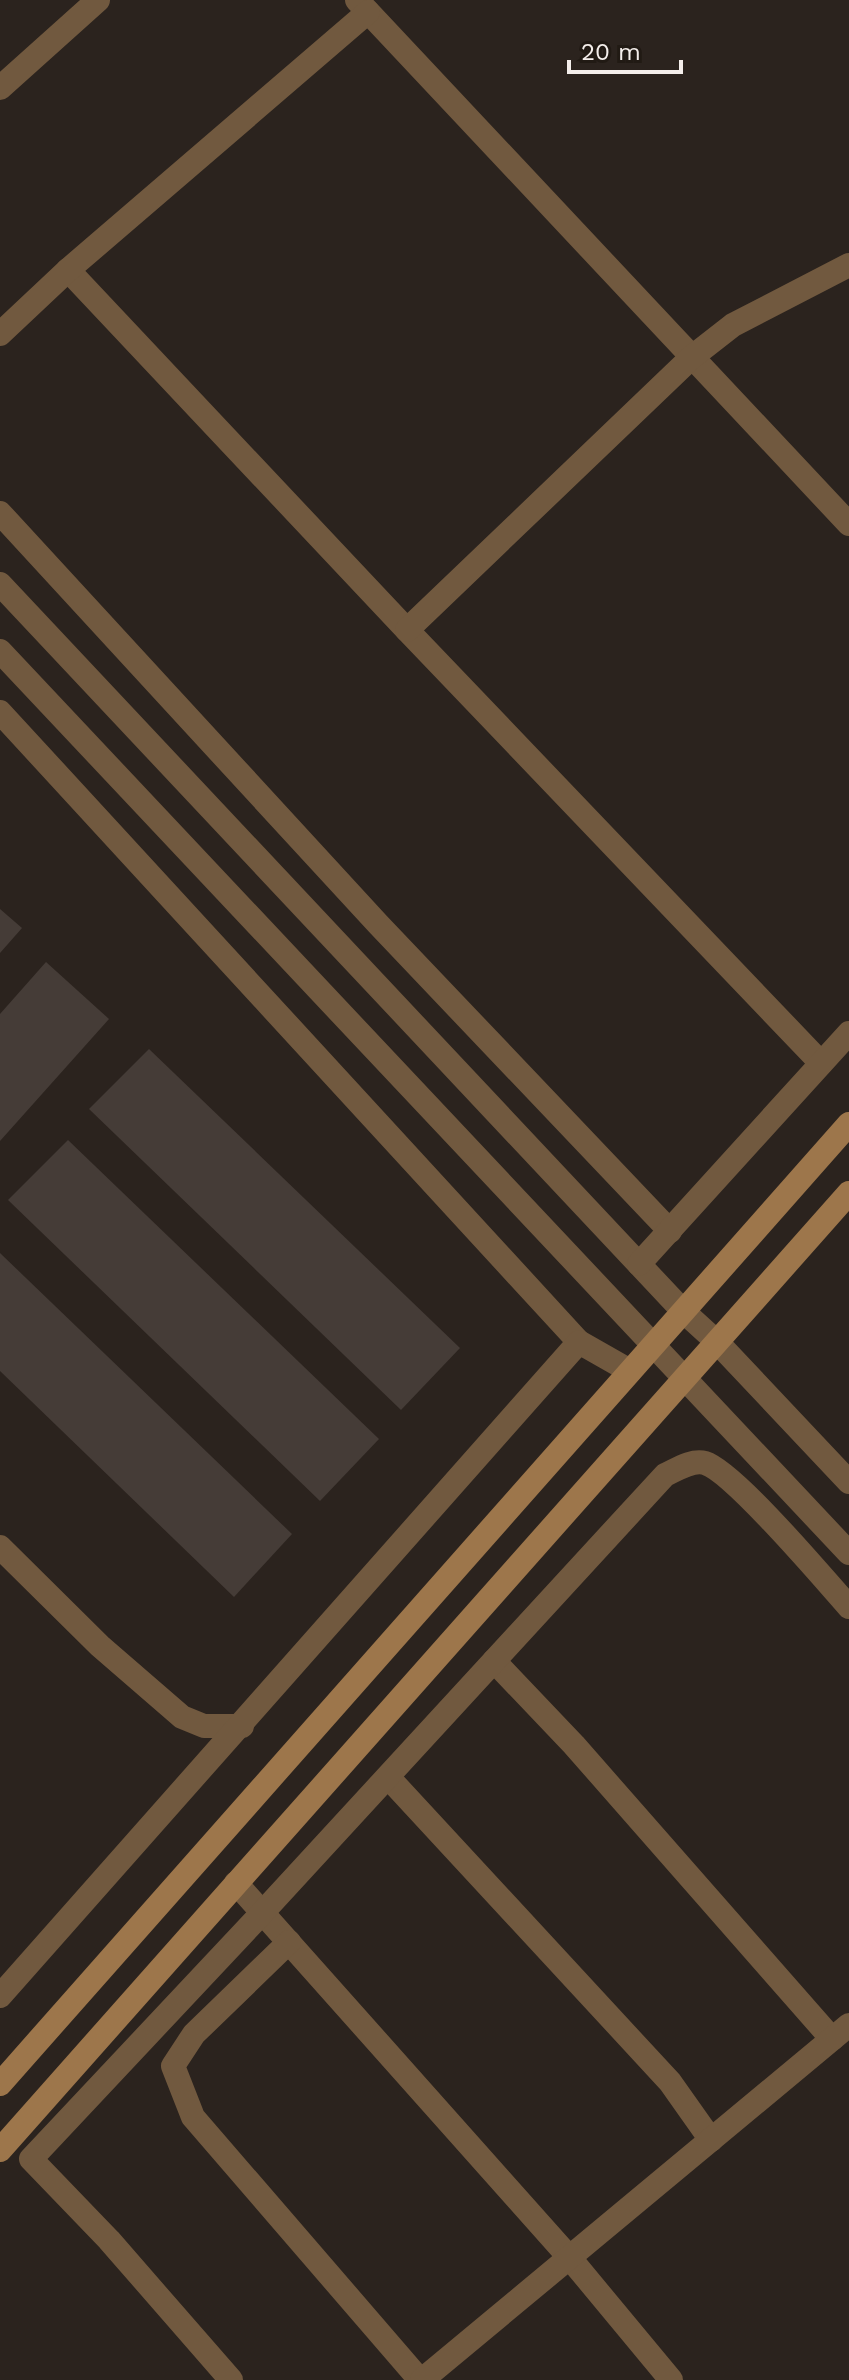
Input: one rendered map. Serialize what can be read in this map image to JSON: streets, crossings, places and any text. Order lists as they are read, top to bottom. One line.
{"scale_bar":"20 m"}
